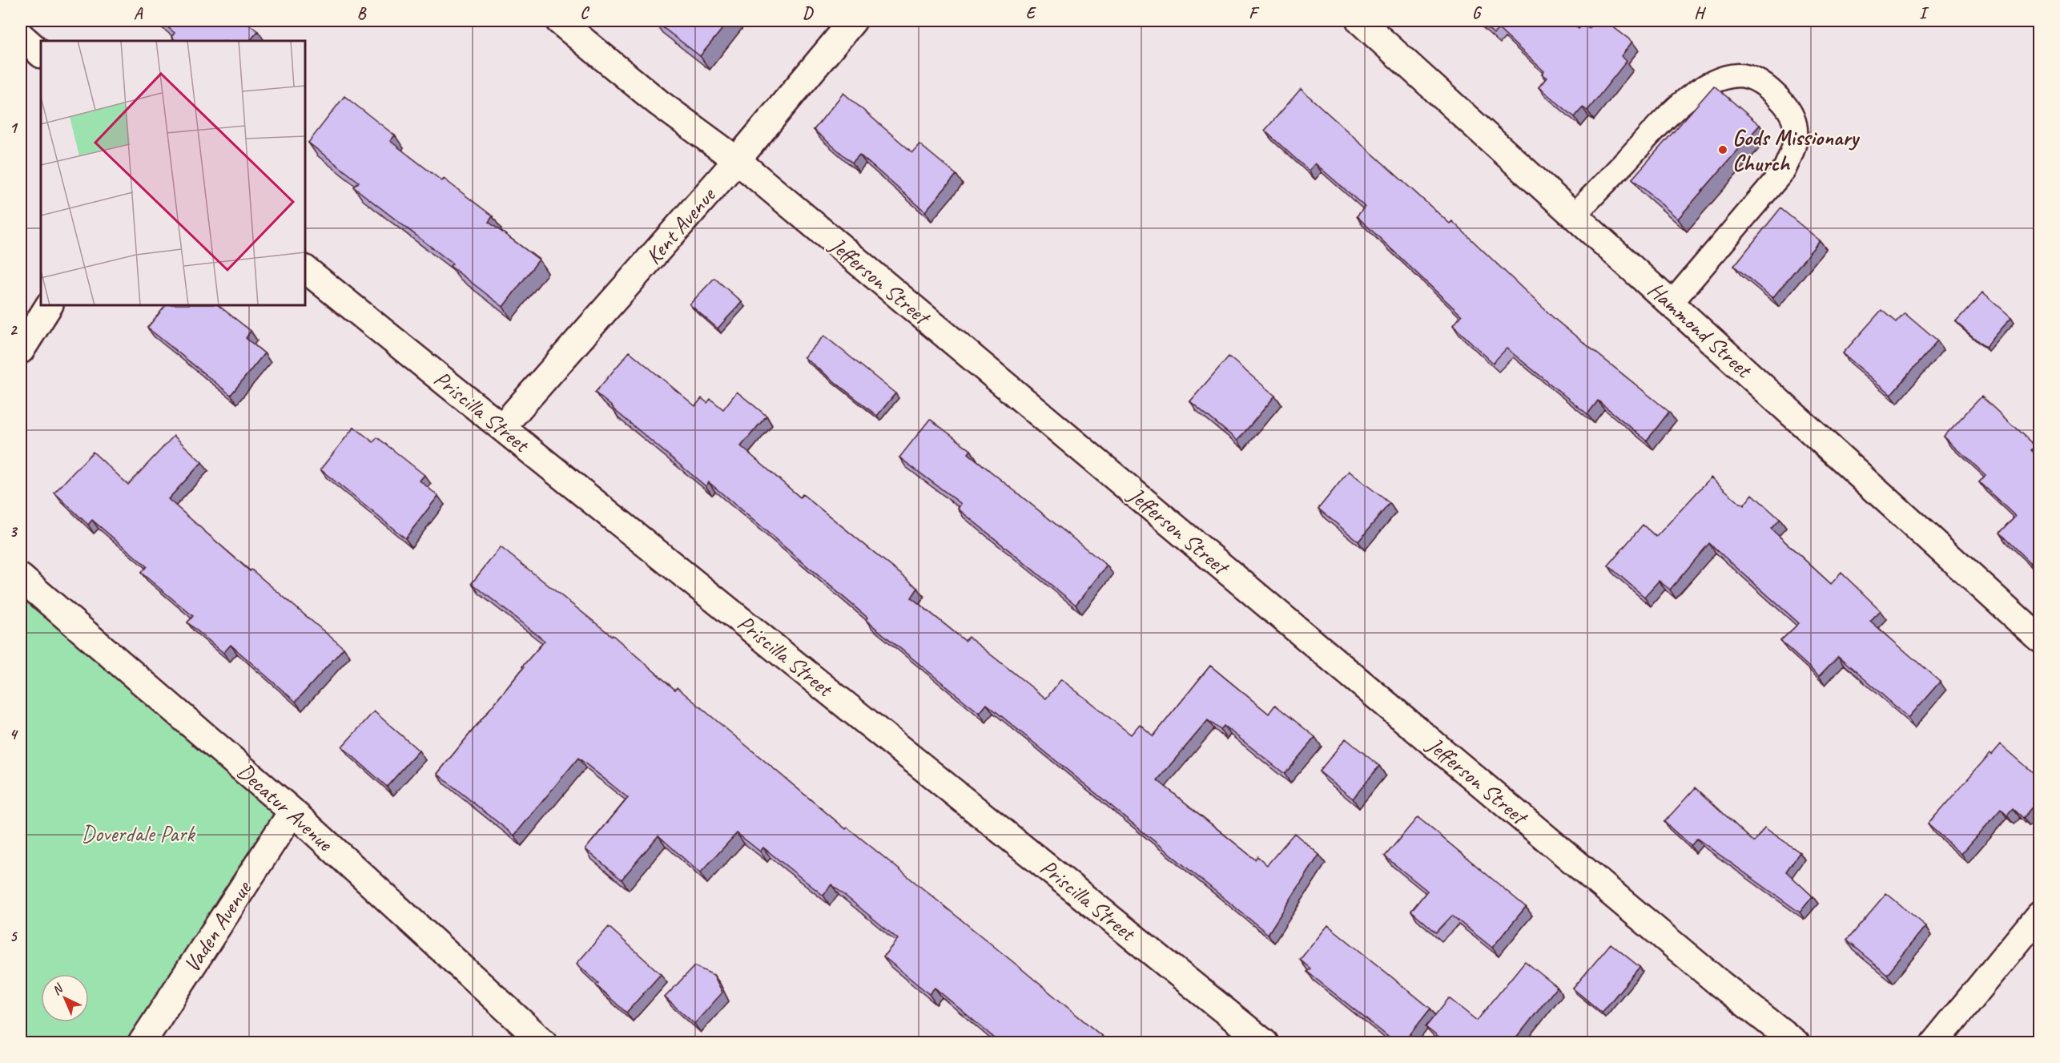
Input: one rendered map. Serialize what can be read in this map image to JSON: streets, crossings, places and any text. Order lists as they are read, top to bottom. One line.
{"streets":{"street":["Kent Avenue","Jefferson Street","Hammond Street","Priscilla Street","Decatur Avenue","Vaden Avenue"]},"crossings":[["Kent Avenue","Jefferson Street"],["Kent Avenue","Priscilla Street"],["Decatur Avenue","Vaden Avenue"]],"parks":["Doverdale Park"],"places":["Gods Missionary Church"],"north":"top left","grid":{"columns":["A","B","C","D","E","F","G","H","I"],"rows":["1","2","3","4","5"]}}
